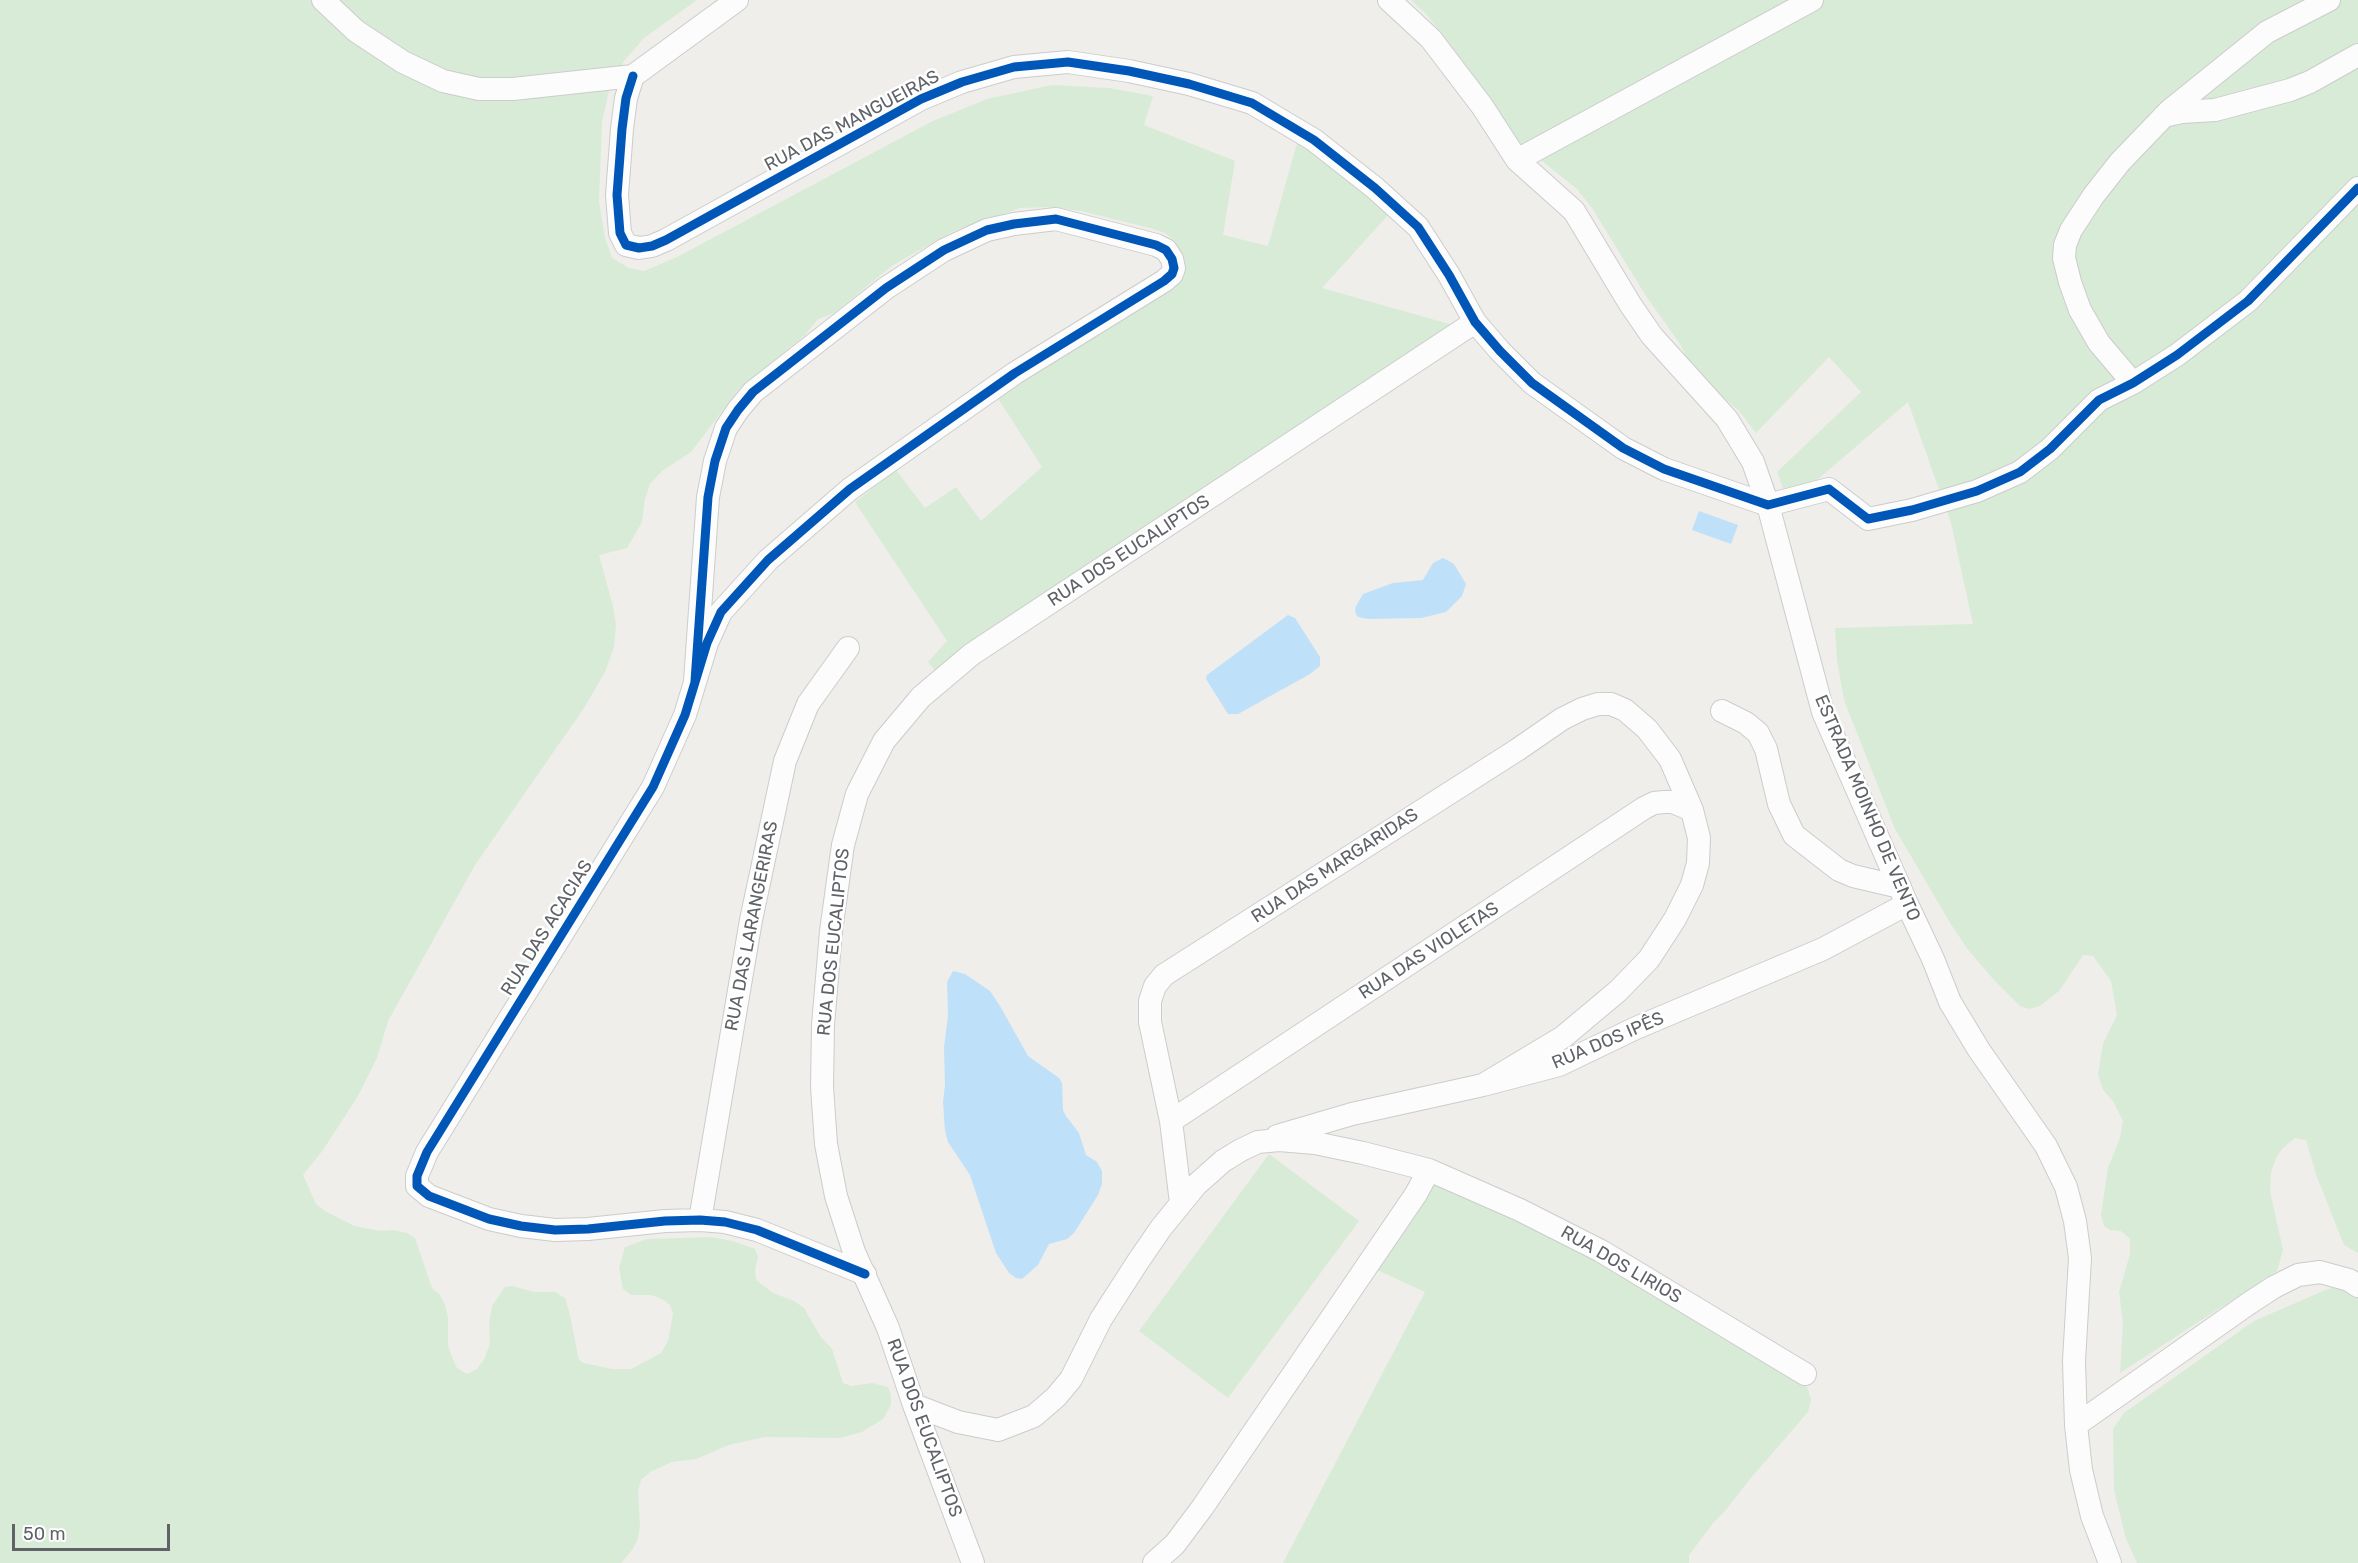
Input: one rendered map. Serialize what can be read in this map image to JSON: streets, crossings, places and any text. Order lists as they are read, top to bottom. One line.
{"streets":{"street":["RUA DAS MANGUEIRAS","RUA DOS EUCALIPTOS","ESTRADA MOINHO DE VENTO","RUA DAS MARGARIDAS","RUA DAS LARANGERIRAS","RUA DAS ACACIAS","RUA DAS VIOLETAS","RUA DOS IPÊS","RUA DOS LIRIOS"]},"crossings":[["RUA DAS MANGUEIRAS","RUA DOS EUCALIPTOS"],["RUA DAS MANGUEIRAS","ESTRADA MOINHO DE VENTO"],["ESTRADA MOINHO DE VENTO","RUA DOS IPÊS"],["RUA DAS MARGARIDAS","RUA DAS VIOLETAS"],["RUA DAS MARGARIDAS","RUA DOS IPÊS"],["RUA DAS LARANGERIRAS","RUA DAS ACACIAS"],["RUA DOS IPÊS","RUA DOS LIRIOS"]],"scale_bar":"50 m"}
